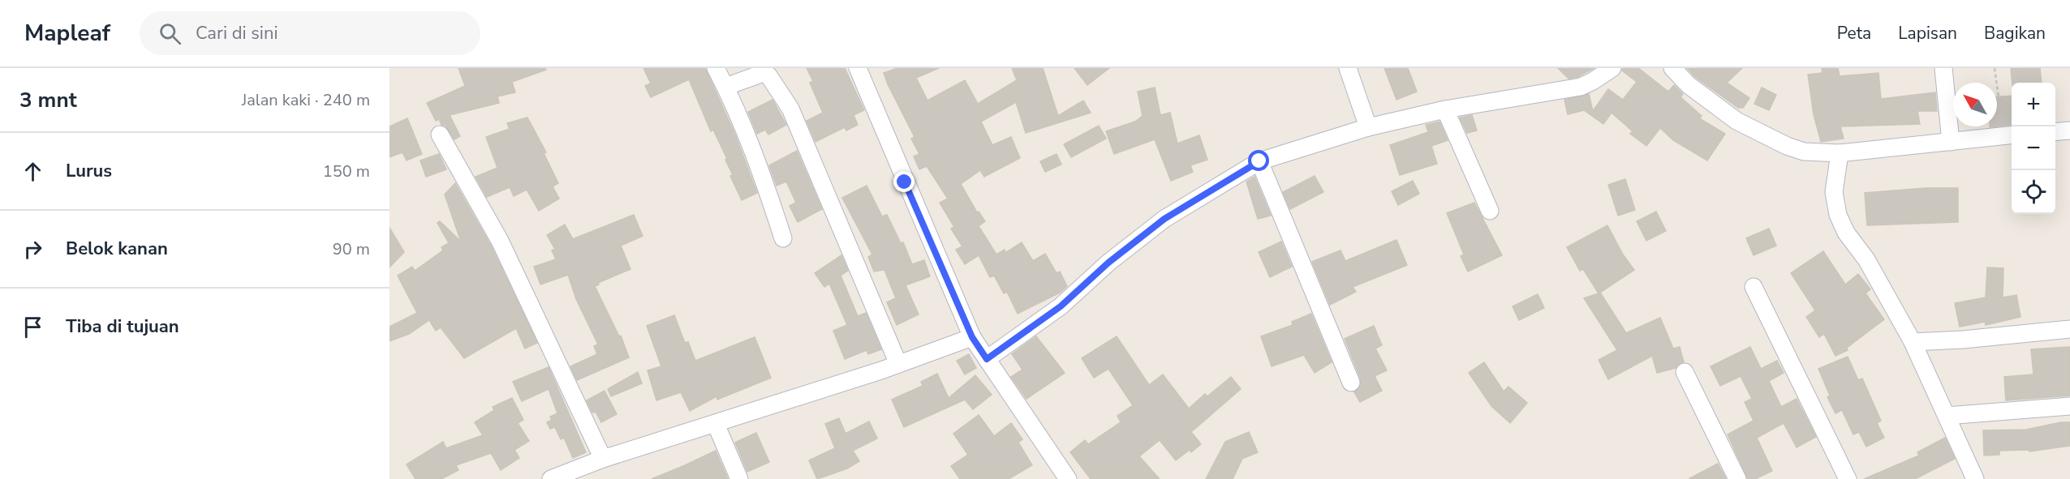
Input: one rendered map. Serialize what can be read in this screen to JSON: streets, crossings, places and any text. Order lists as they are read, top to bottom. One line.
{"north":"top left","page":{"header":"Mapleaf","search":"Cari di sini","nav":["Peta","Lapisan","Bagikan"],"heading":["3 mnt","Jalan kaki · 240 m"],"map_buttons":["+","−"],"list":[["Lurus","150 m"],["Belok kanan","90 m"],"Tiba di tujuan"]}}
